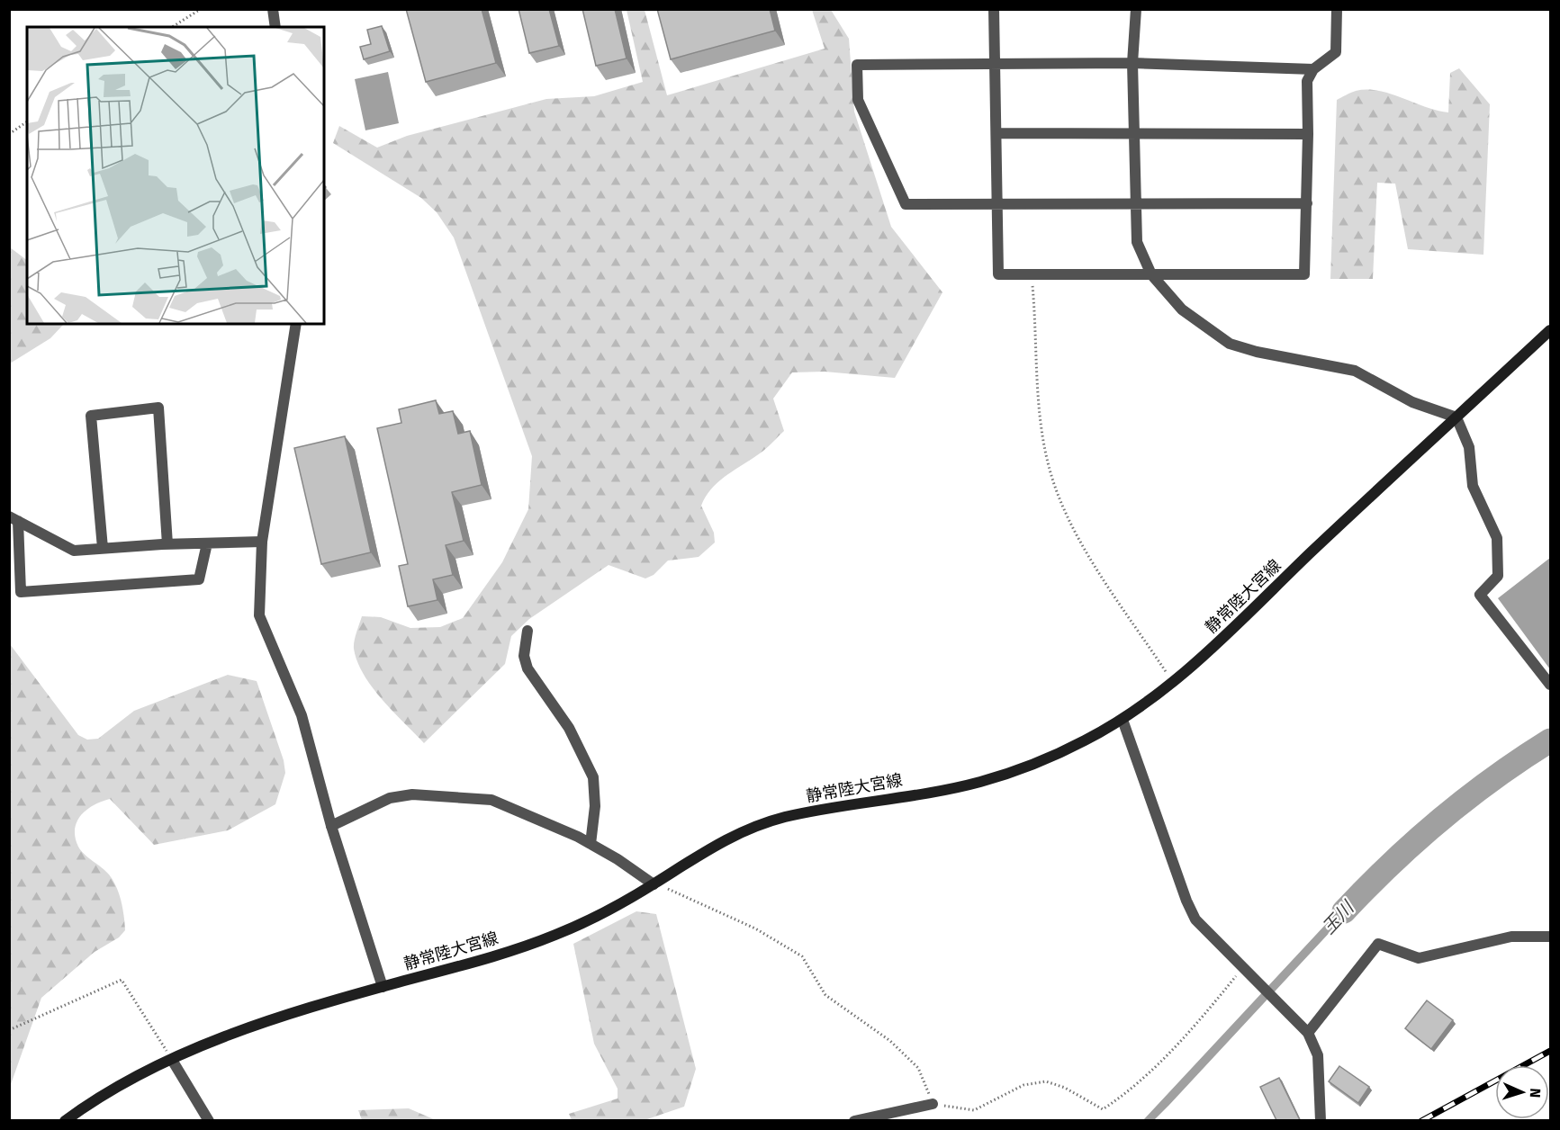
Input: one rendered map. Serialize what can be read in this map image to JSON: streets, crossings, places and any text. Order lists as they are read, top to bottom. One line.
{"streets":{"main road":["静常陸大宮線"]},"water":["玉川"],"north":"right"}
